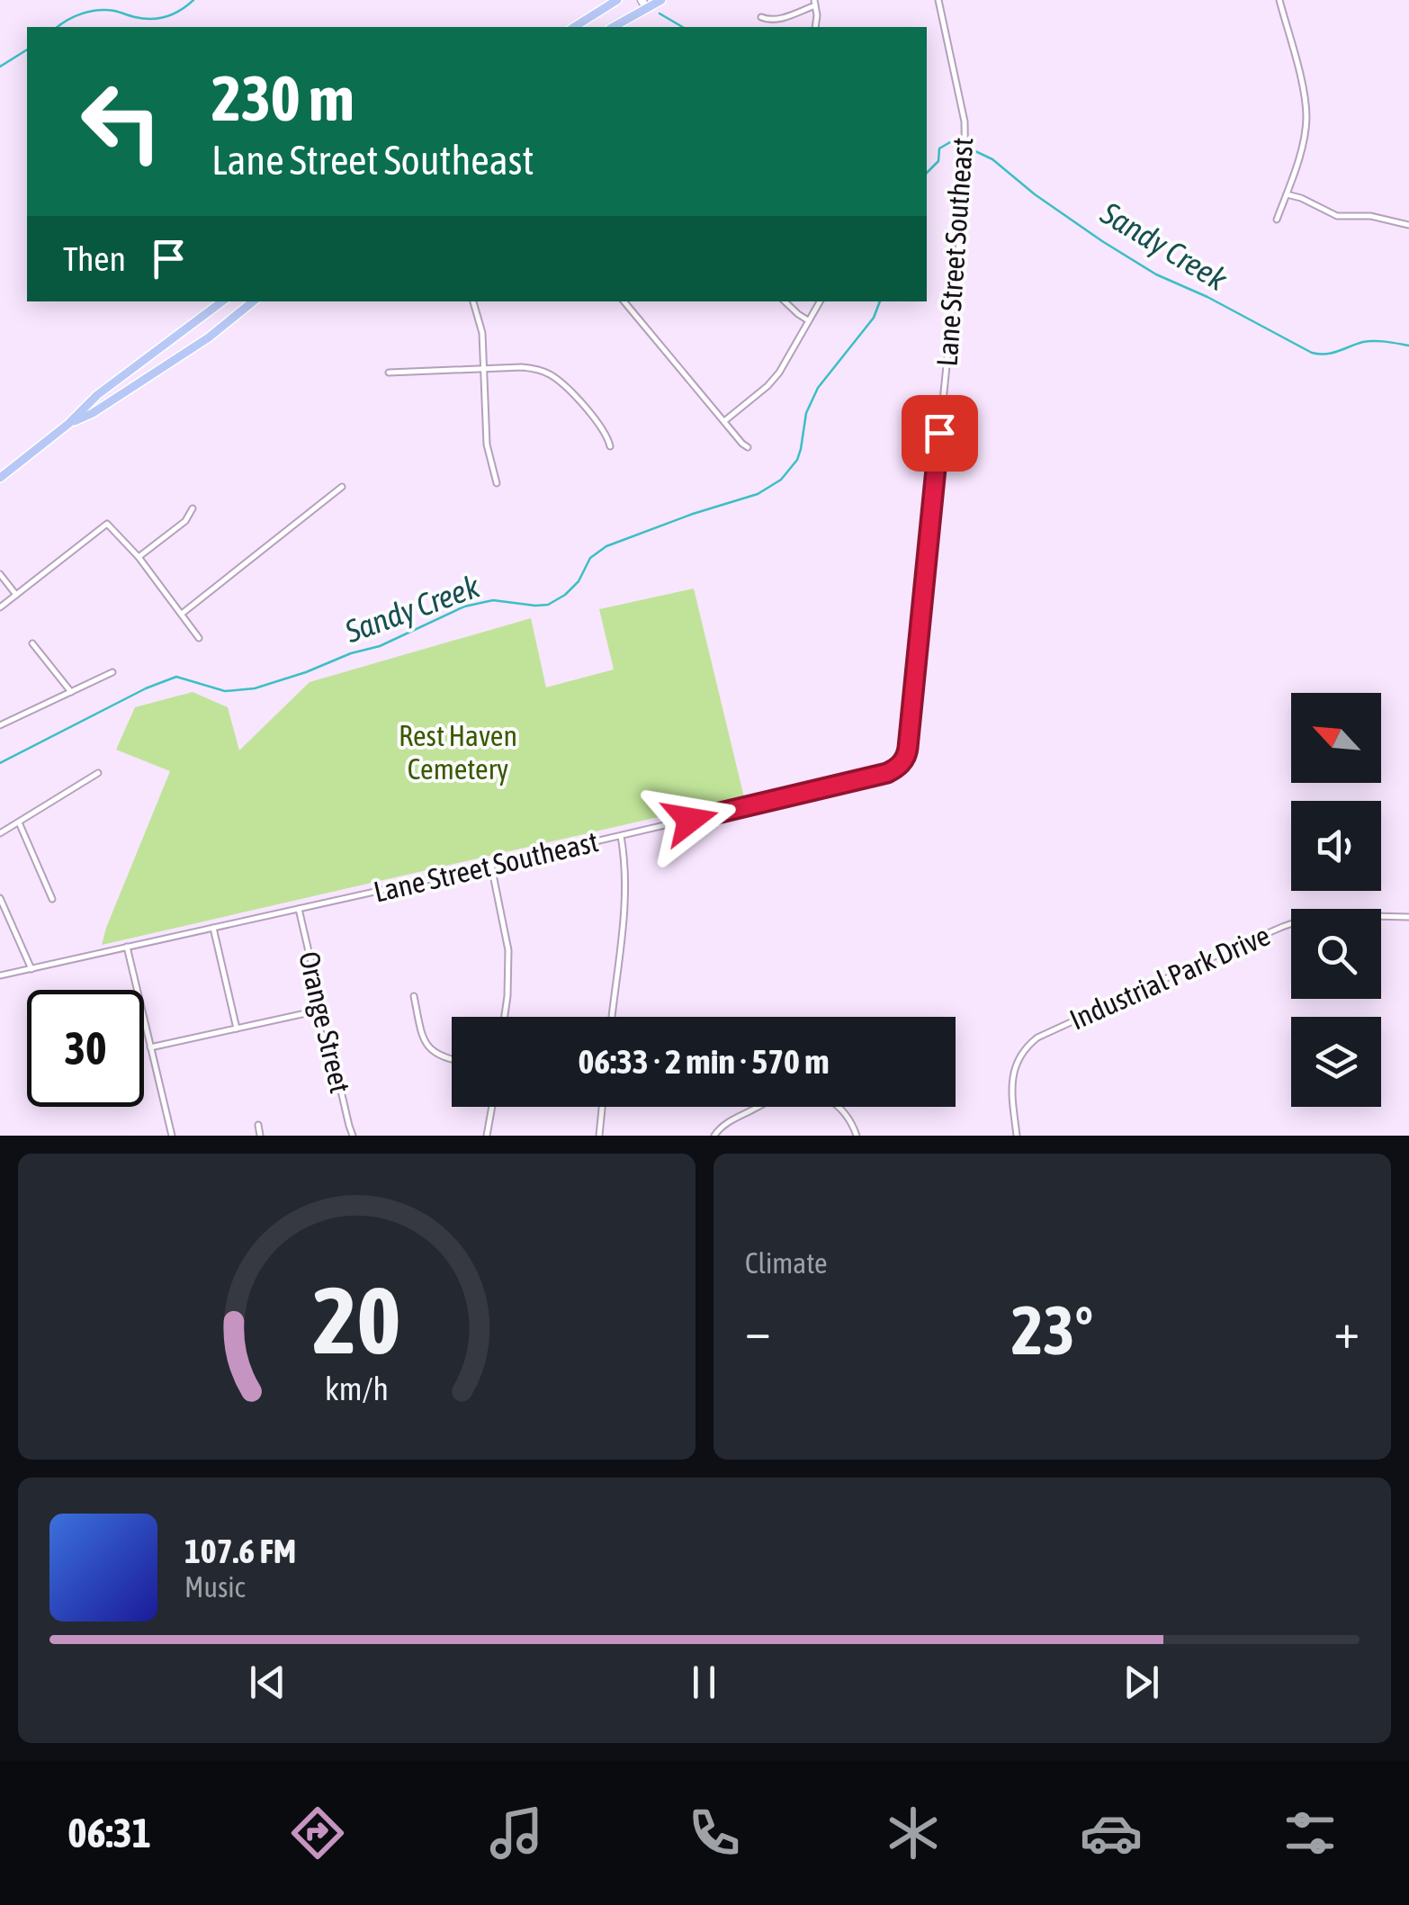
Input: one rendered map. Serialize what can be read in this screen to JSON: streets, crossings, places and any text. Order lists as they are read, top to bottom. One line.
{"streets":{"street":["Lane Street Southeast","Industrial Park Drive","Orange Street"]},"crossings":[["Lane Street Southeast","Orange Street"]],"water":["Sandy Creek"],"parks":["Rest Haven Cemetery"],"north":"top left","page":{"turn":["230 m","Lane Street Southeast"],"then":"Then","limit":"30","trip":"06:33 · 2 min · 570 m","tile":"Climate","heat":["−","23°","+"],"song":["107.6 FM","Music"],"tabs":"06:31","gauge":["20","km/h"]}}
